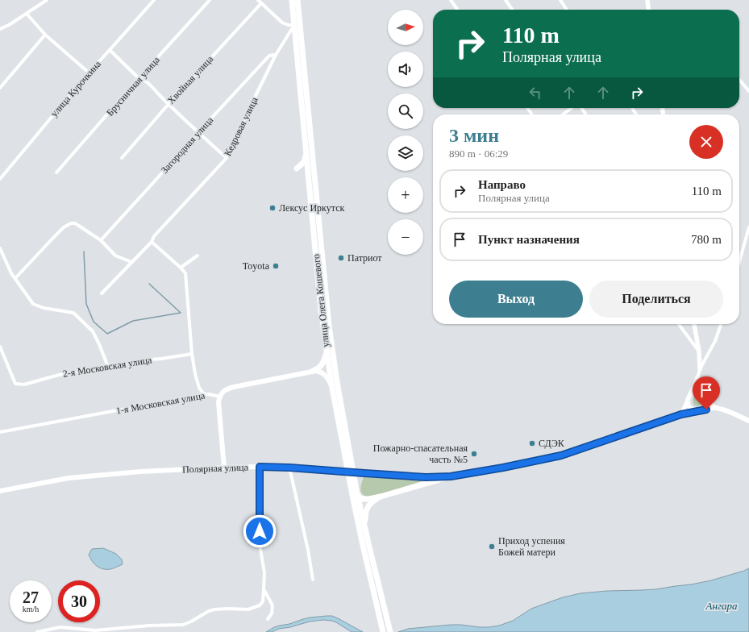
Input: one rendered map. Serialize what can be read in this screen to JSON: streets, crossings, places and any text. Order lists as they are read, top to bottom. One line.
{"streets":{"main road":["улица Олега Кошевого","1-я Московская улица","Полярная улица"],"street":["Хвойная улица","Брусничная улица","улица Курочкина","Кедровая улица","Загородная улица","2-я Московская улица"]},"crossings":[["Кедровая улица","Загородная улица"],["Кедровая улица","улица Олега Кошевого"]],"water":["Ангара"],"places":["Лексус Иркутск","Патриот","Toyota","СДЭК","Пожарно-спасательная часть №5","Приход успения Божей матери"],"north":"right","page":{"map_buttons":["+","−"],"turn":["110 m","Полярная улица"],"heading":["3 мин","890 m · 06:29"],"list":[{"name":"Направо","note":"Полярная улица","value":"110 m"},{"name":"Пункт назначения","value":"780 m"}],"buttons":["Выход","Поделиться"],"speed":"27 km/h","limit":"30"}}
